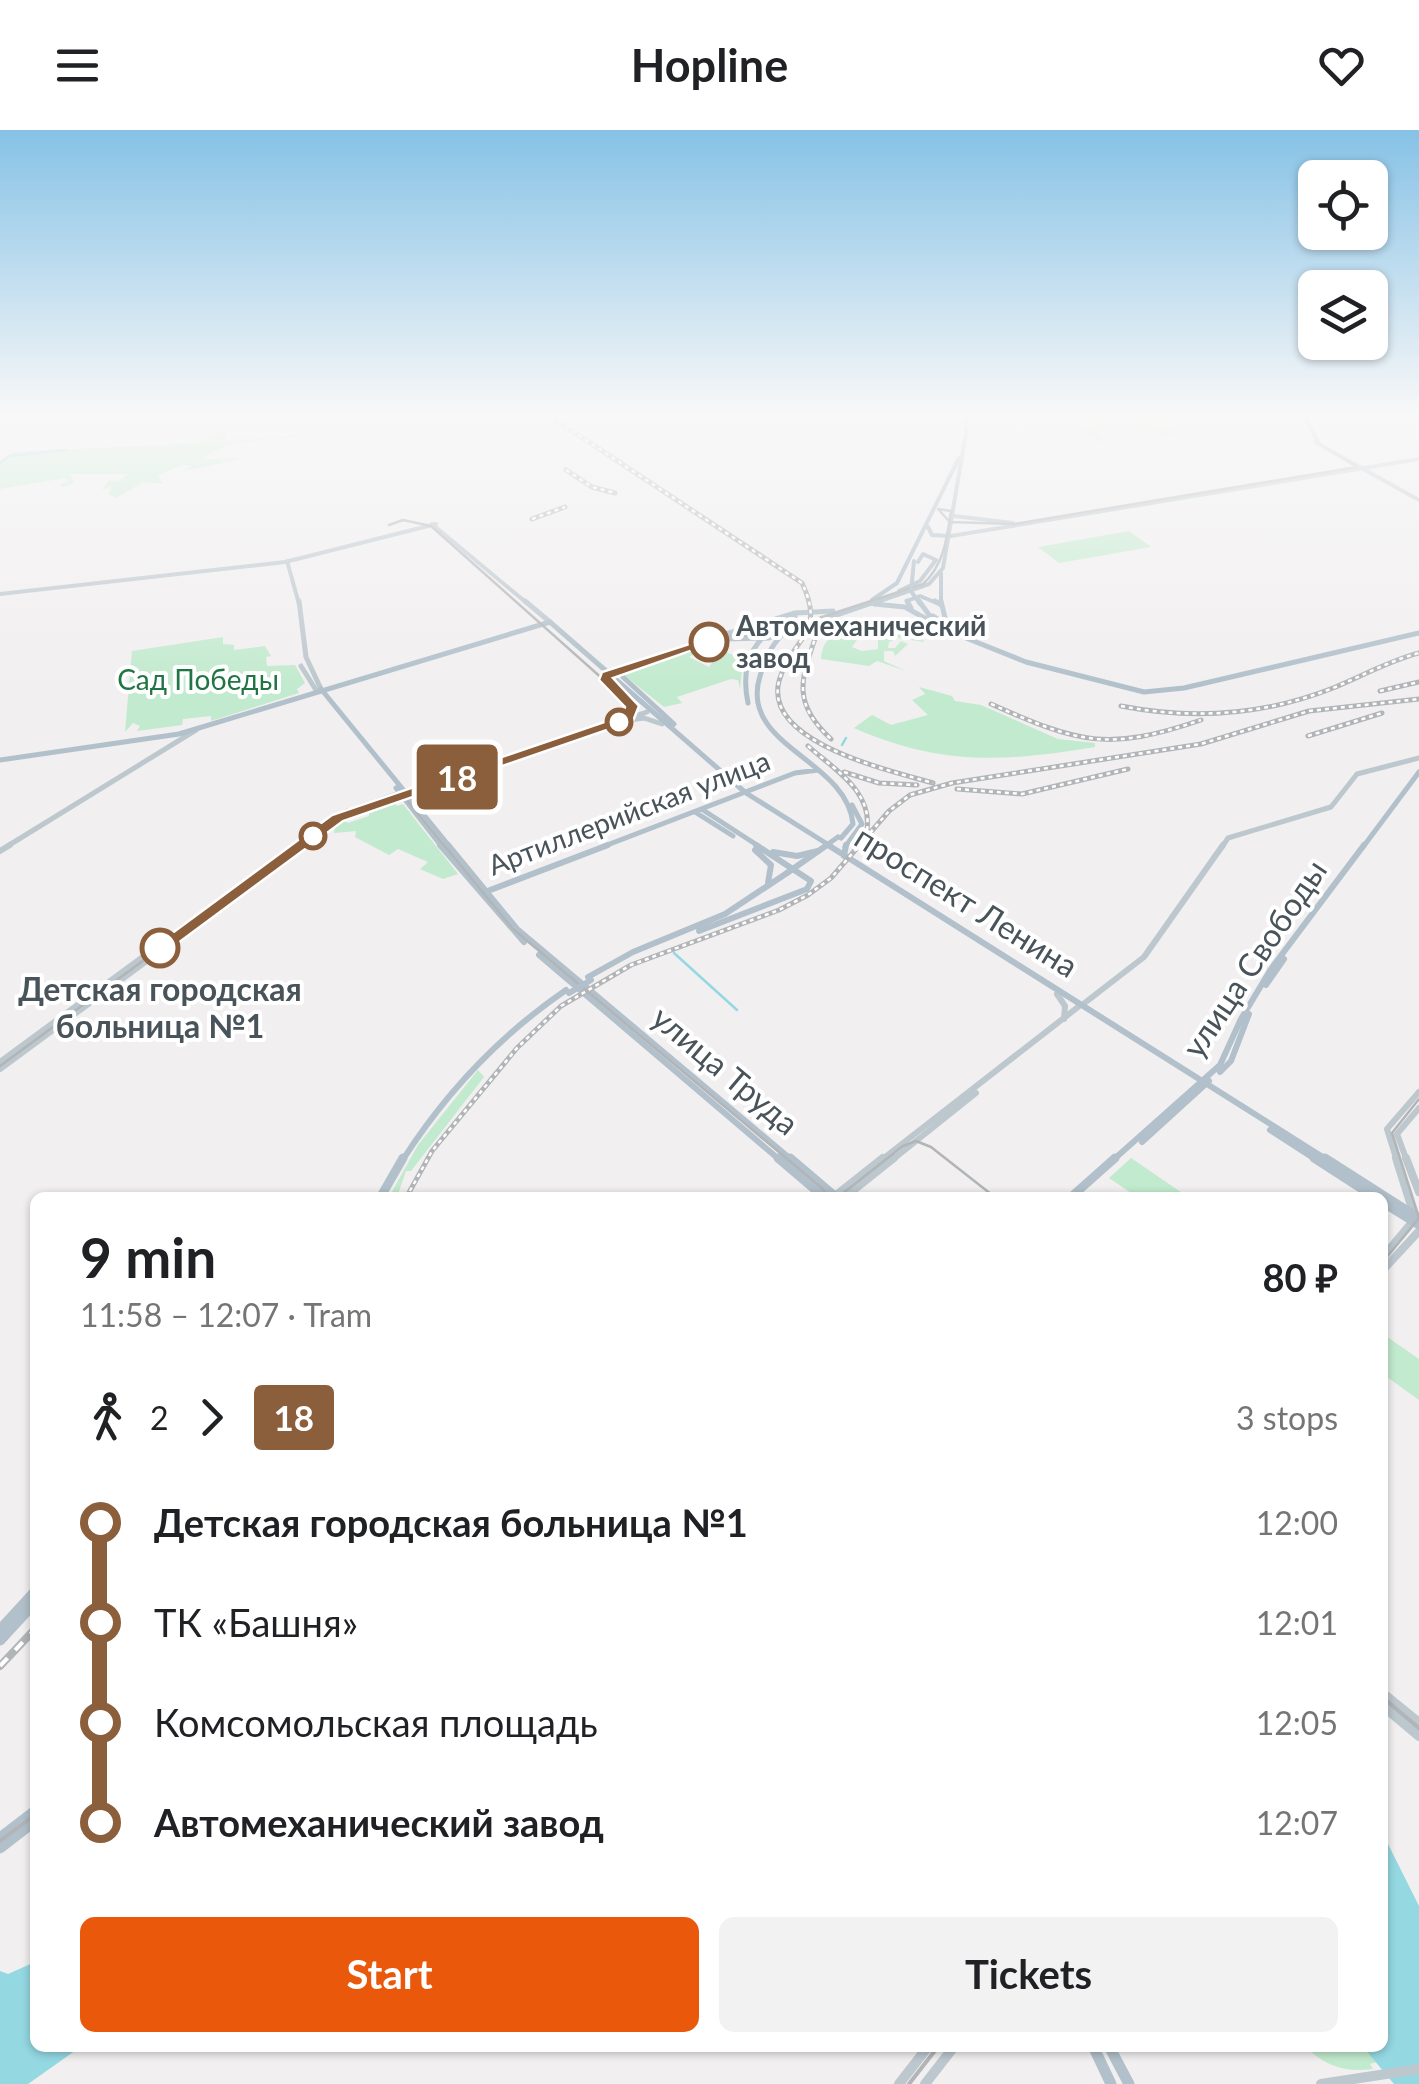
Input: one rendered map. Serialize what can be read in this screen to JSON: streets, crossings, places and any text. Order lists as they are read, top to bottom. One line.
{"streets":{"main road":["Артиллерийская улица","проспект Ленина","улица Свободы","улица Труда"]},"crossings":[["Артиллерийская улица","проспект Ленина"],["Артиллерийская улица","улица Труда"],["проспект Ленина","улица Свободы"]],"parks":["Сад Победы"],"places":["Автомеханический завод","Детская городская больница №1"],"lines":["tram line 18"],"page":{"header":"Hopline","on_map":"18","heading":["9 min","11:58 – 12:07 · Tram","80 ₽"],"legs":["2","18","3 stops"],"list":[{"name":"Детская городская больница №1","value":"12:00"},{"name":"ТК «Башня»","value":"12:01"},{"name":"Комсомольская площадь","value":"12:05"},{"name":"Автомеханический завод","value":"12:07"}],"buttons":["Start","Tickets"]}}
